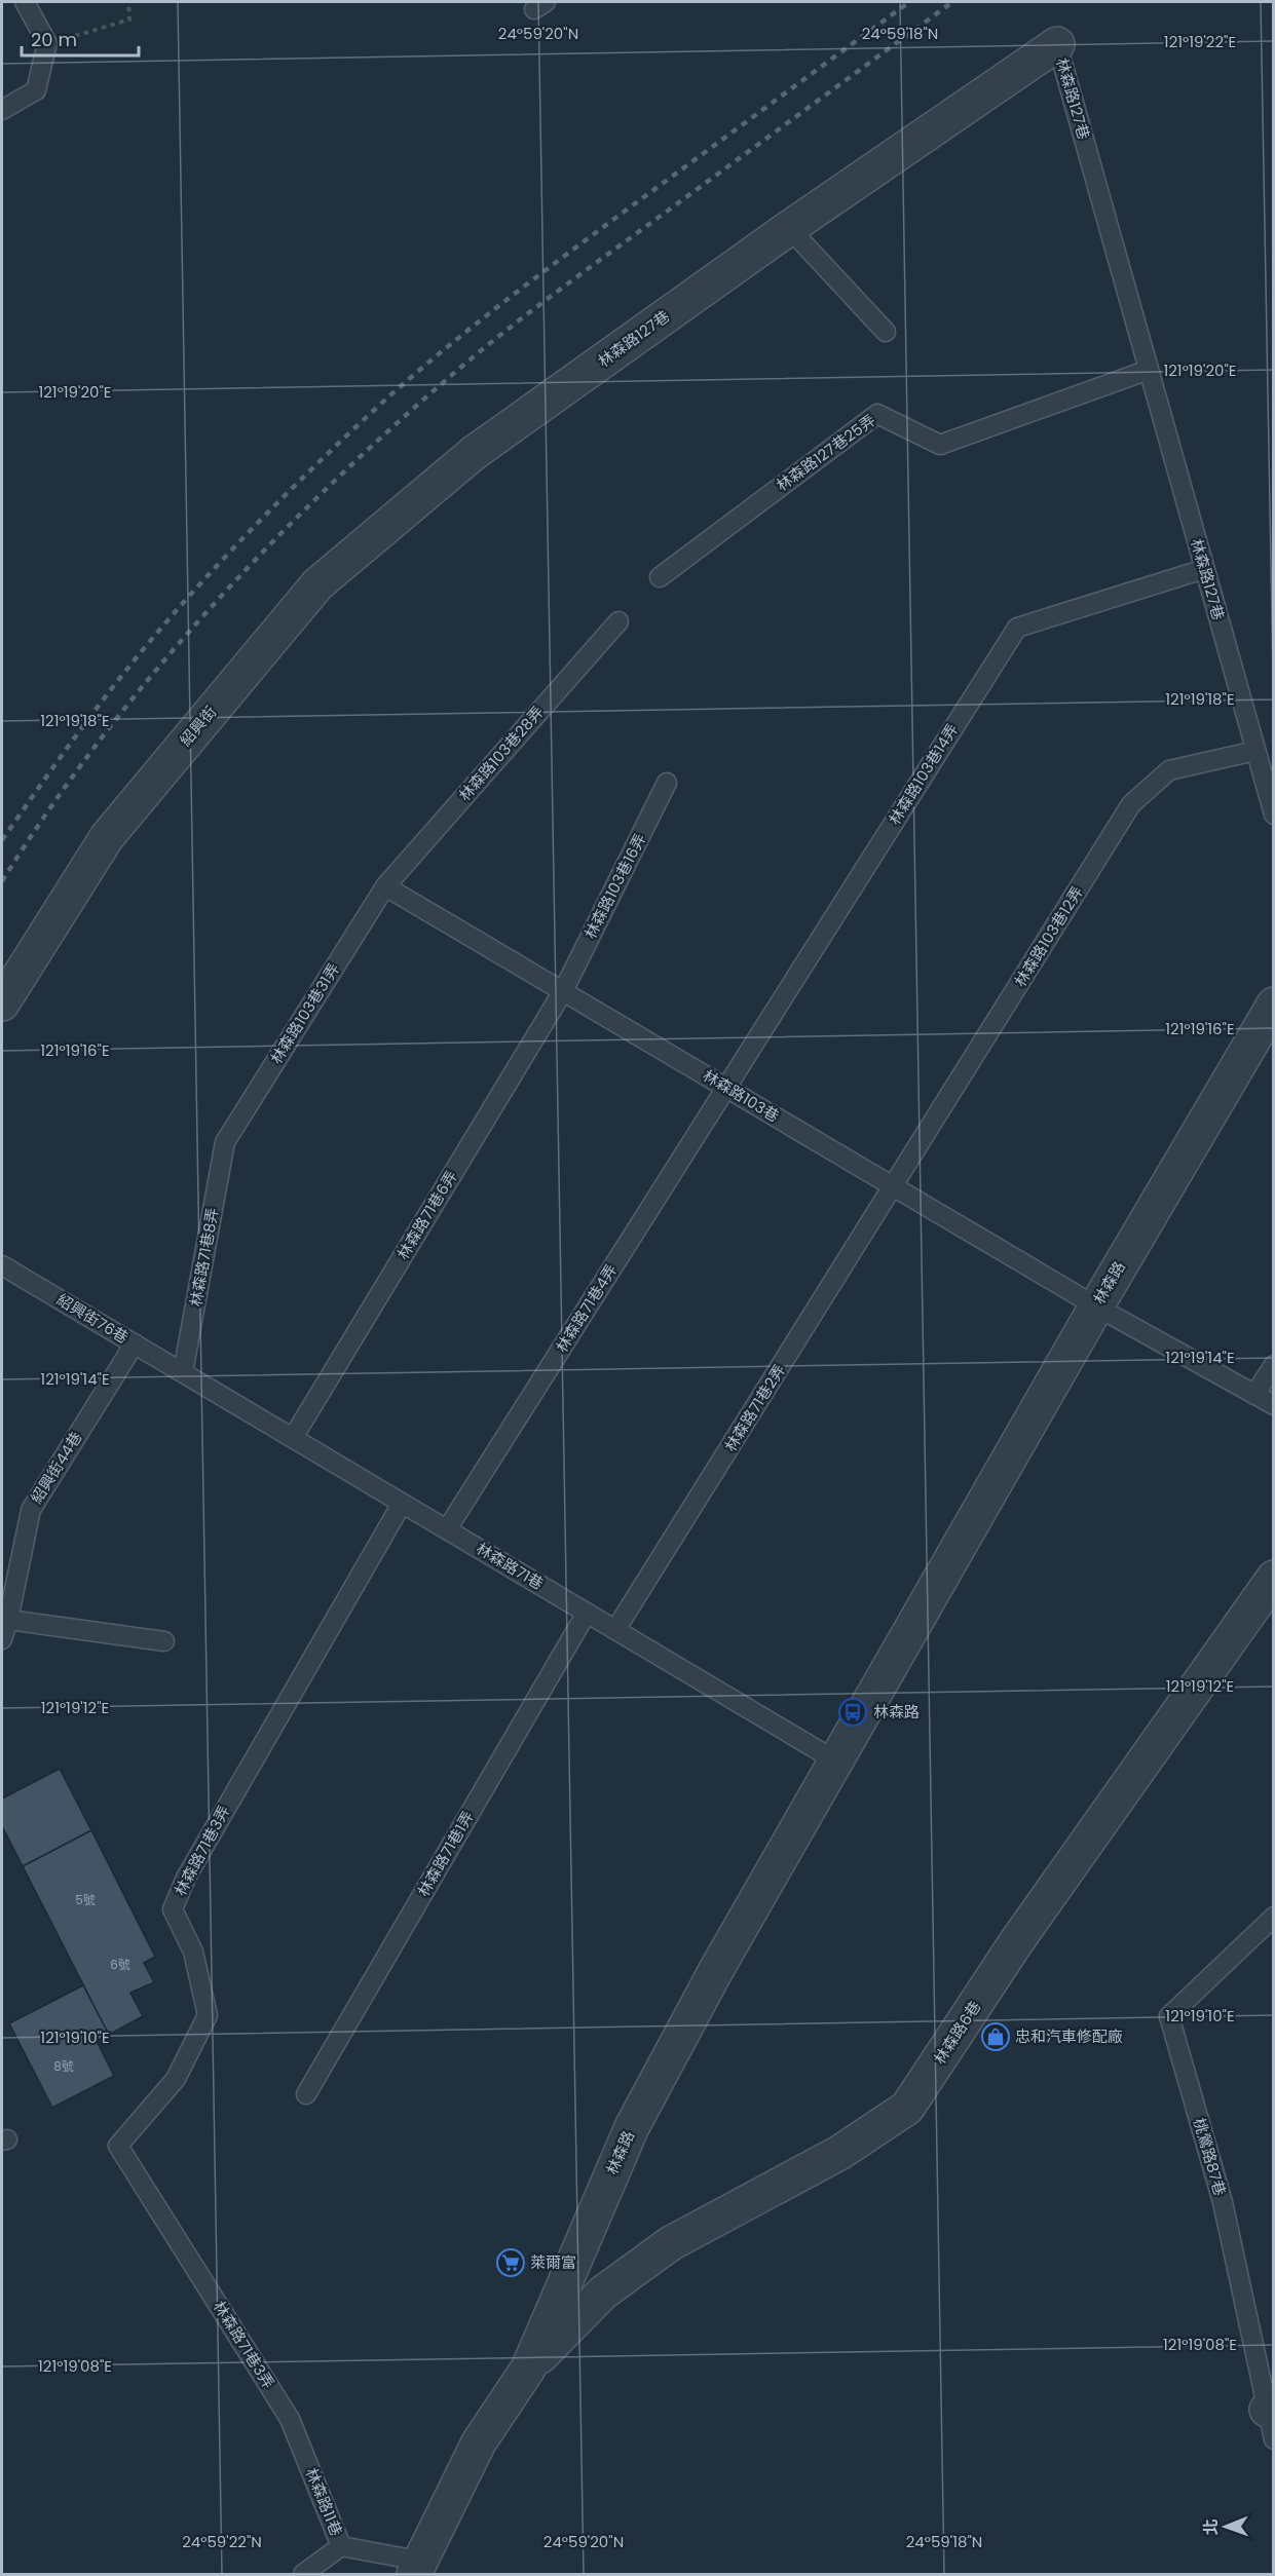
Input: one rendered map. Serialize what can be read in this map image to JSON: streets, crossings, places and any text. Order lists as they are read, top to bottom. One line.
{"streets":{"street":["林森路127巷","紹興街","林森路","林森路6巷"],"lane":["林森路127巷25弄","林森路103巷28弄","林森路103巷14弄","林森路103巷16弄","林森路103巷12弄","林森路103巷31弄","林森路103巷","林森路71巷6弄","林森路71巷8弄","林森路71巷4弄","紹興街76巷","林森路71巷2弄","紹興街44巷","林森路71巷","林森路71巷3弄","林森路71巷1弄","桃鶯路87巷","林森路11巷"]},"crossings":[["林森路127巷","林森路127巷25弄"],["林森路127巷","紹興街"],["林森路127巷","林森路103巷14弄"],["林森路127巷","林森路103巷12弄"],["林森路103巷28弄","林森路103巷31弄"],["林森路103巷28弄","林森路103巷"],["林森路103巷14弄","林森路103巷"],["林森路103巷14弄","林森路71巷4弄"],["林森路103巷16弄","林森路103巷"],["林森路103巷16弄","林森路71巷6弄"],["林森路103巷12弄","林森路103巷"],["林森路103巷12弄","林森路71巷2弄"],["林森路103巷31弄","林森路103巷"],["林森路103巷31弄","林森路71巷8弄"],["林森路103巷","林森路71巷6弄"],["林森路103巷","林森路"],["林森路103巷","林森路71巷4弄"],["林森路103巷","林森路71巷2弄"],["林森路71巷6弄","林森路71巷"],["林森路71巷8弄","紹興街76巷"],["林森路71巷8弄","林森路71巷"],["林森路","林森路71巷"],["林森路","林森路6巷"],["林森路","林森路11巷"],["林森路71巷4弄","林森路71巷"],["紹興街76巷","紹興街44巷"],["紹興街76巷","林森路71巷"],["林森路71巷2弄","林森路71巷"],["林森路71巷","林森路71巷3弄"],["林森路71巷","林森路71巷1弄"],["林森路71巷3弄","林森路11巷"]],"places":{"bus stop":["林森路"],"shop":["忠和汽車修配廠"],"supermarket":["萊爾富"]},"house_numbers":["5號","6號","8號"],"scale_bar":"20 m","north":"left","coordinates":["24°59'20\"N","24°59'18\"N","121°19'22\"E","121°19'20\"E","121°19'18\"E","121°19'16\"E","121°19'14\"E","121°19'12\"E","121°19'10\"E","121°19'08\"E","24°59'22\"N"]}
